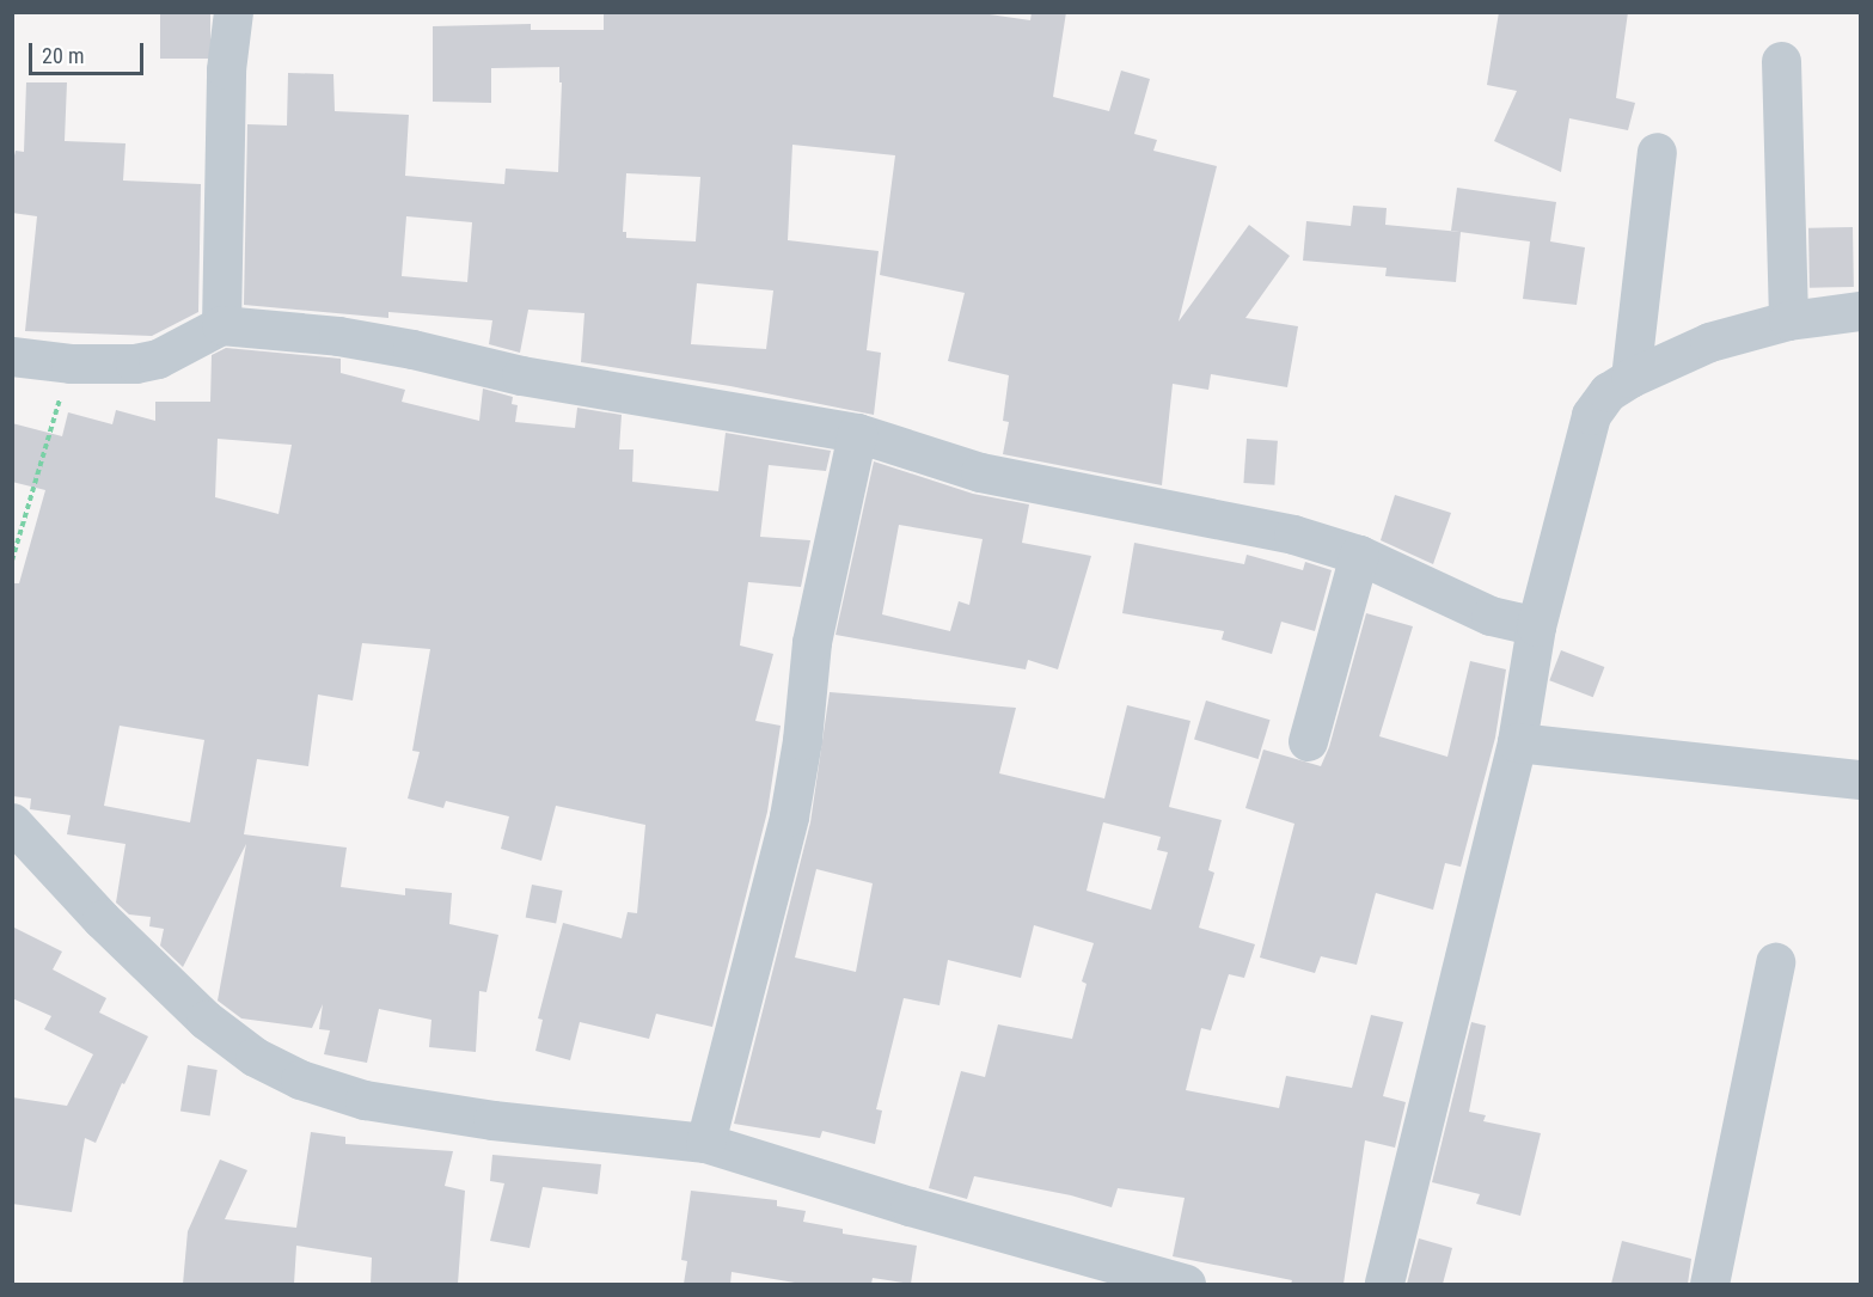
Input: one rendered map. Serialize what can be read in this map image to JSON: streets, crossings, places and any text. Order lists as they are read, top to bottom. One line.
{"scale_bar":"20 m"}
